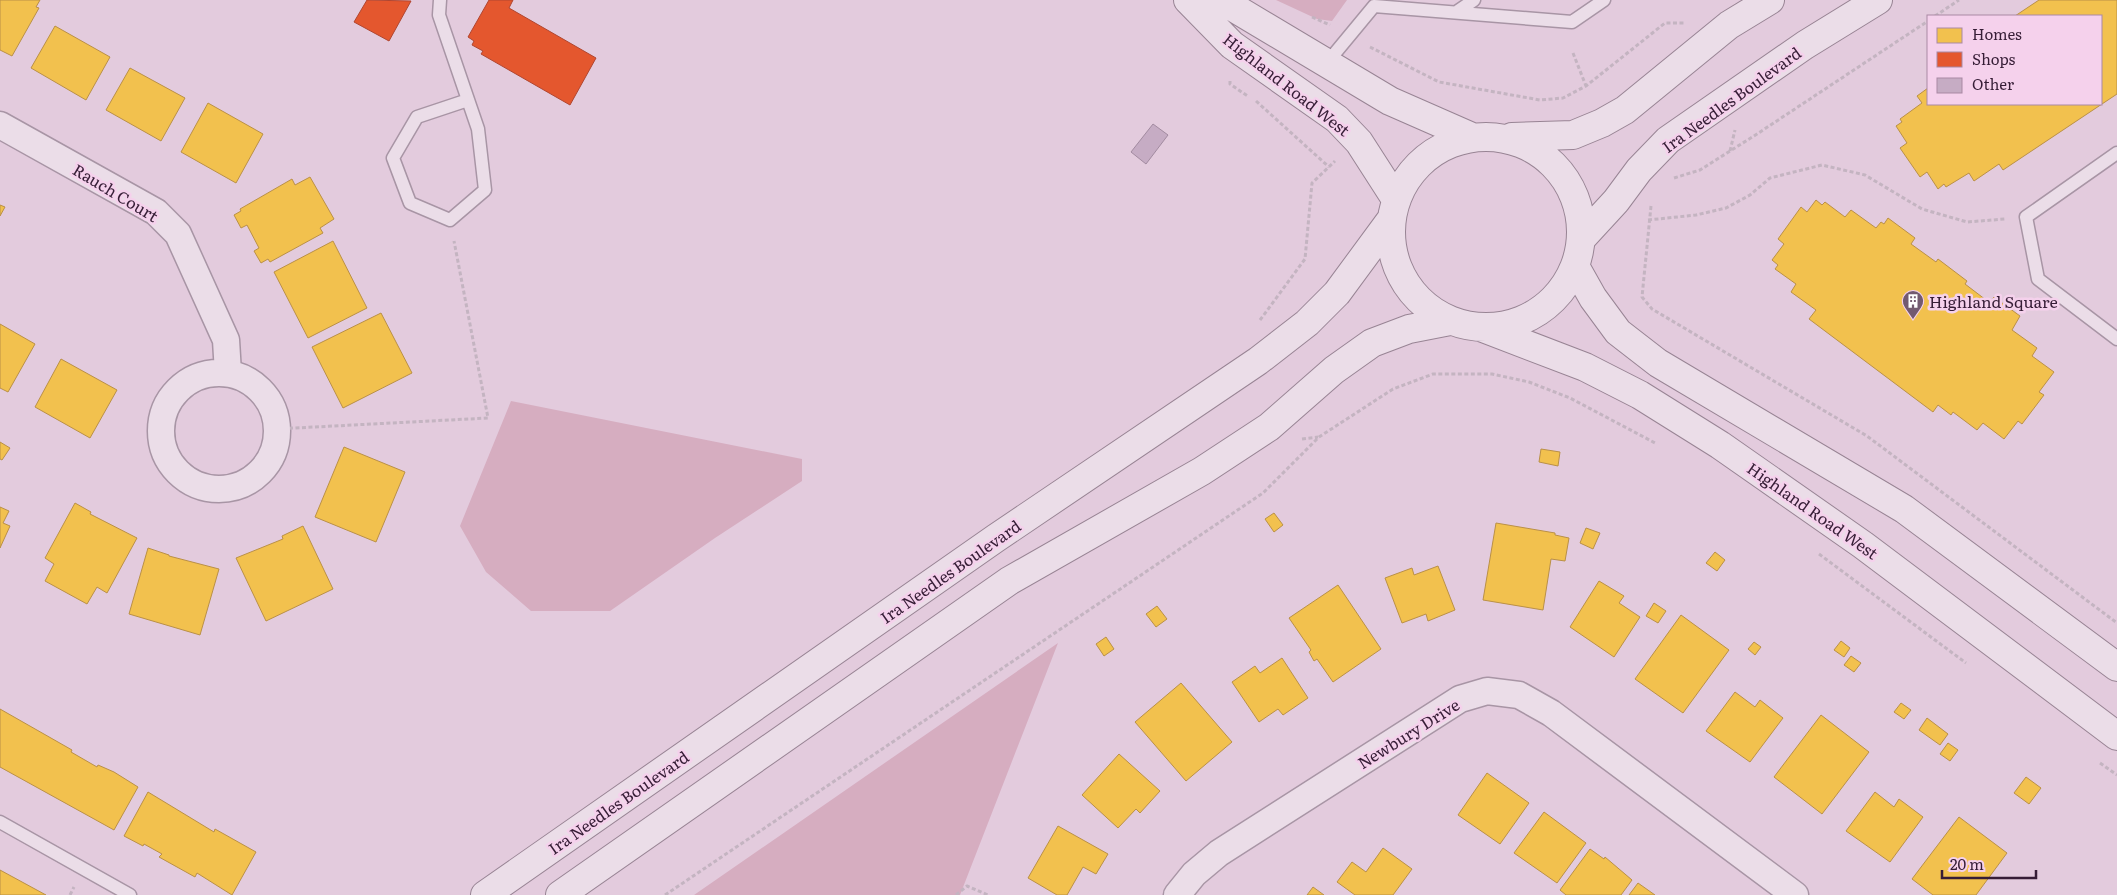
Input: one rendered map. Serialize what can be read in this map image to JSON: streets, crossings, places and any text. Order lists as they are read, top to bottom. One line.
{"streets":{"main road":["Highland Road West","Ira Needles Boulevard"],"street":["Rauch Court","Newbury Drive"]},"crossings":[["Highland Road West","Ira Needles Boulevard"]],"places":{"building":["Highland Square"]},"legend":["Homes","Shops","Other"],"scale_bar":"20 m"}
